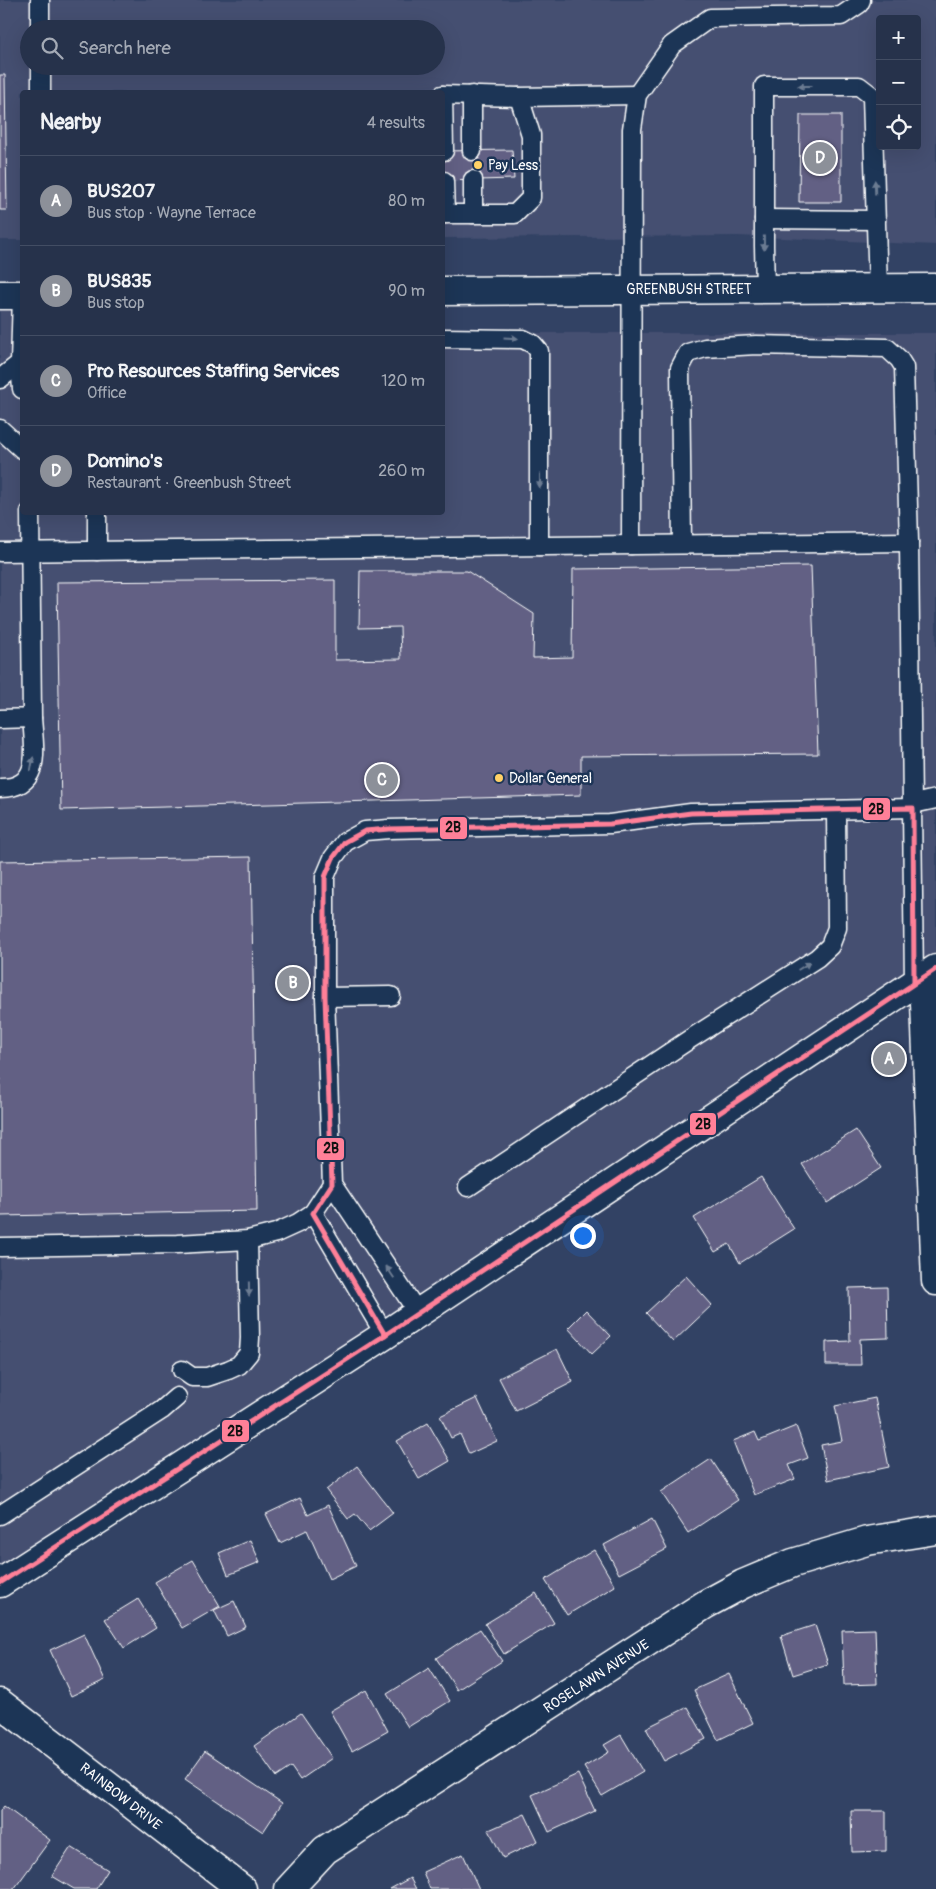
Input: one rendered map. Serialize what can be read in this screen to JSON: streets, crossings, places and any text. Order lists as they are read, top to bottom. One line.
{"streets":{"main road":["GREENBUSH STREET","ROSELAWN AVENUE","RAINBOW DRIVE"]},"places":["Pay Less","Dollar General"],"lines":["transit line 2B"],"page":{"map_buttons":["+","−"],"search":"Search here","heading":["Nearby","4 results"],"pins":["D","C","B","A"],"list":[{"mark":"A","name":"BUS207","note":"Bus stop · Wayne Terrace","value":"80 m"},{"mark":"B","name":"BUS835","note":"Bus stop","value":"90 m"},{"mark":"C","name":"Pro Resources Staffing Services","note":"Office","value":"120 m"},{"mark":"D","name":"Domino's","note":"Restaurant · Greenbush Street","value":"260 m"}]}}
